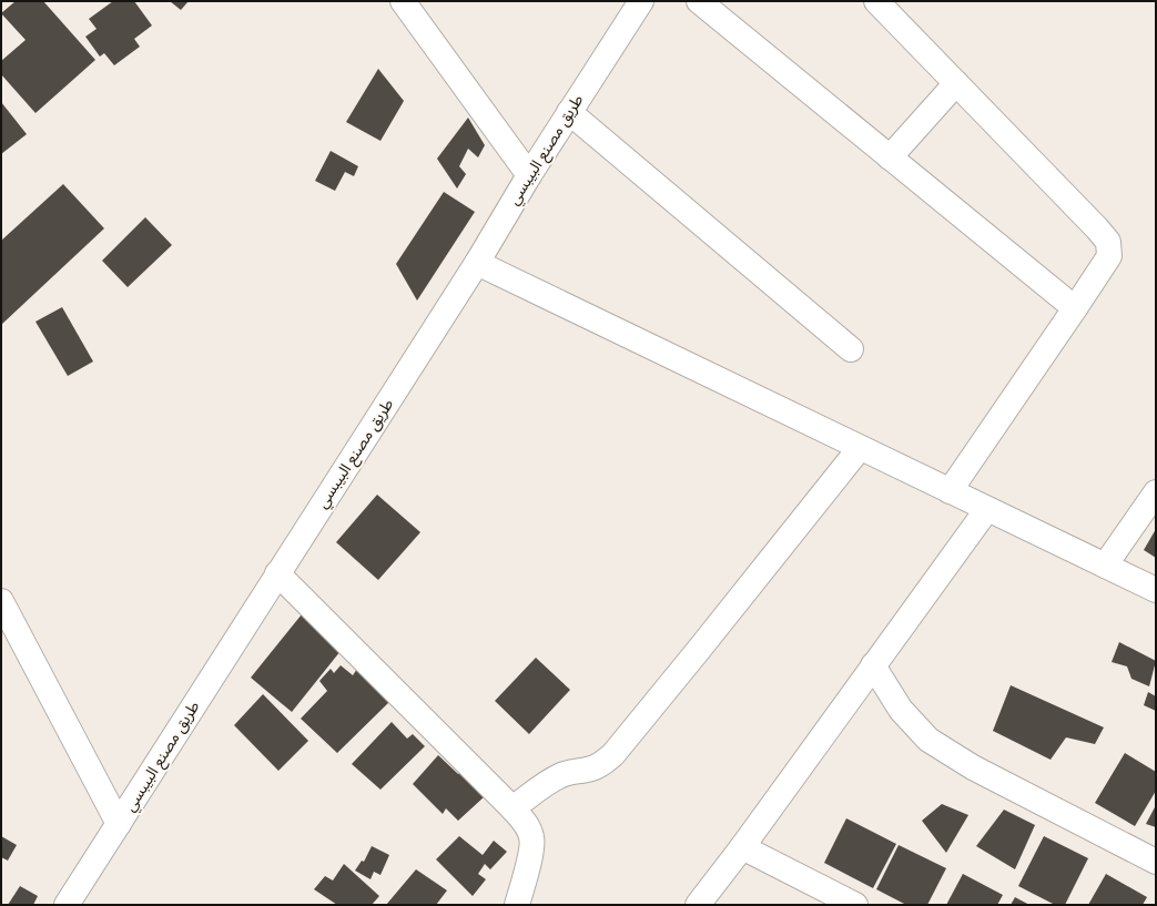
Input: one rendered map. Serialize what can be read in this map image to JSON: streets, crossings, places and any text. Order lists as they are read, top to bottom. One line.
{"streets":{"street":["طريق مصنع البيبسي"]}}
